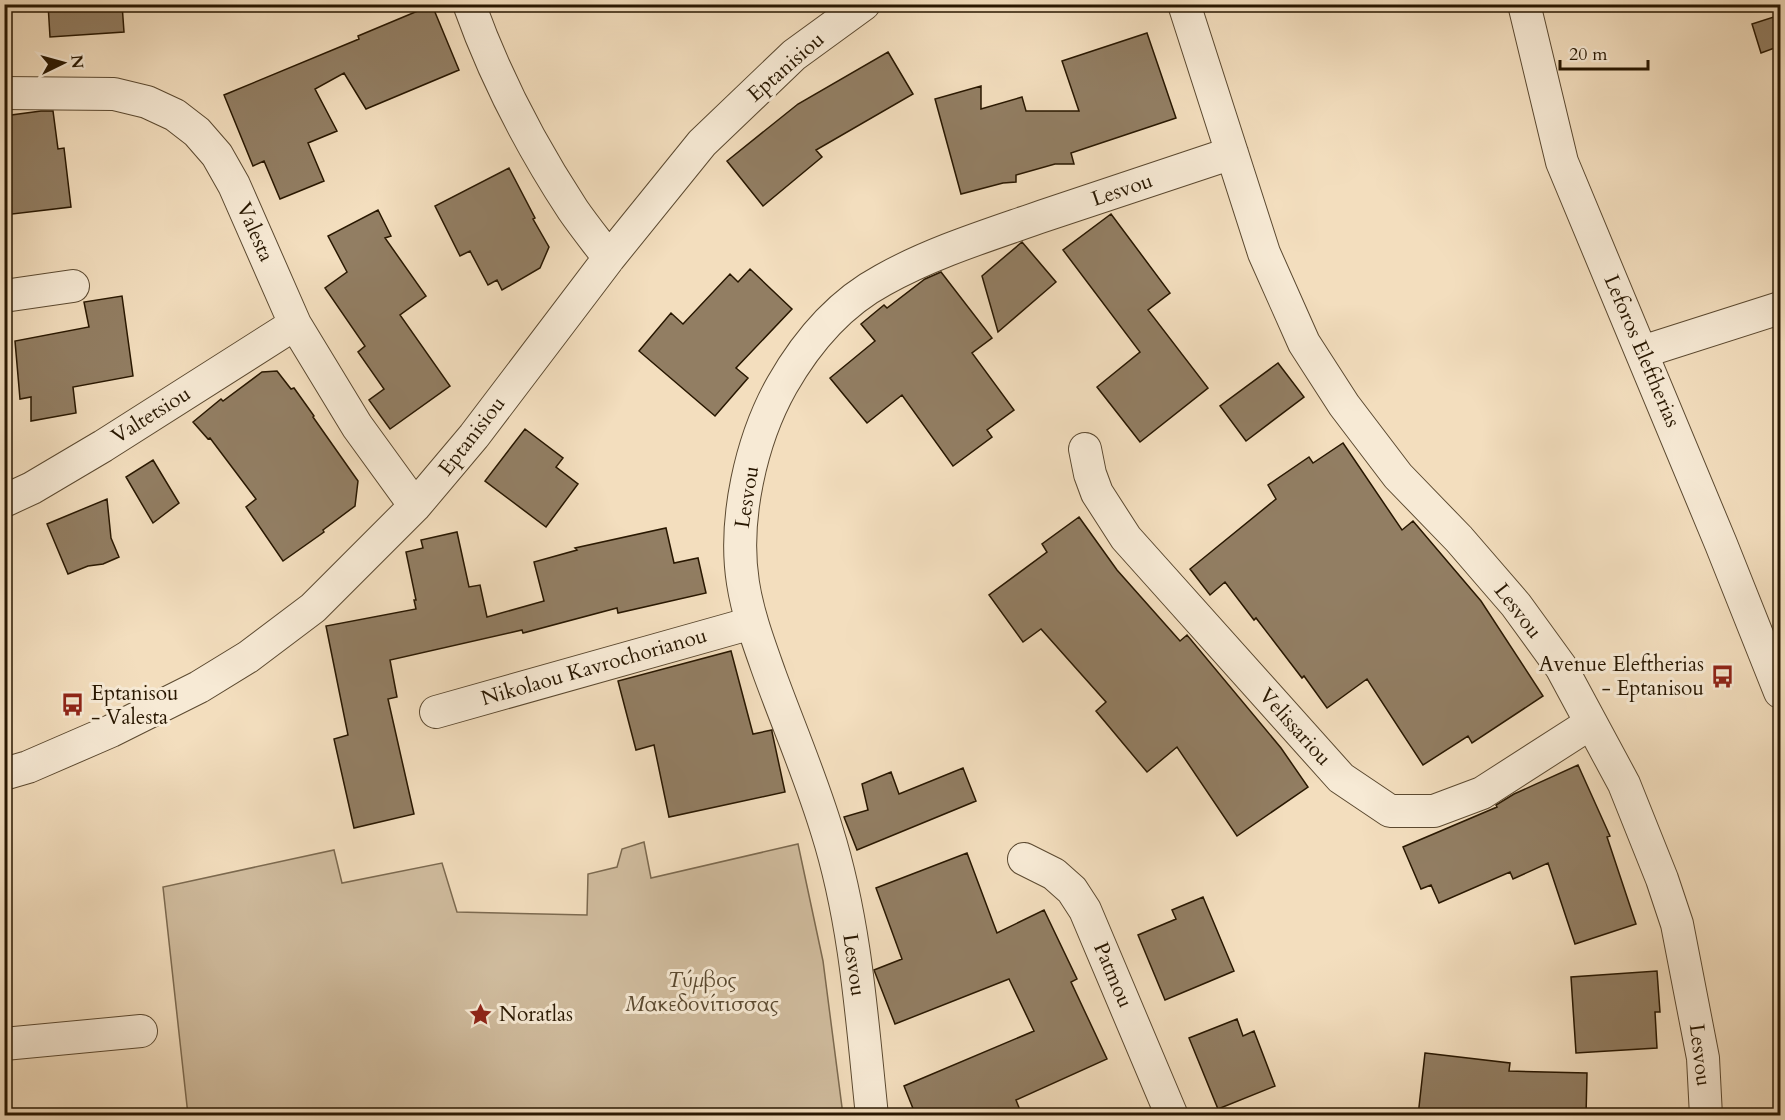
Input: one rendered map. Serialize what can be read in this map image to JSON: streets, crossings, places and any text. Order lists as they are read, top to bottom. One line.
{"streets":{"street":["Eptanisiou","Lesvou","Valesta","Leforos Eleftherias","Valtetsiou","Nikolaou Kavrochorianou","Velissariou","Patmou"]},"crossings":[["Eptanisiou","Valesta"],["Lesvou","Nikolaou Kavrochorianou"],["Lesvou","Velissariou"],["Valesta","Valtetsiou"]],"parks":["Τύμβος Μακεδονίτισσας"],"places":{"bus stop":["Avenue Eleftherias - Eptanisou","Eptanisou - Valesta"],"place":["Noratlas"]},"scale_bar":"20 m","north":"right"}
